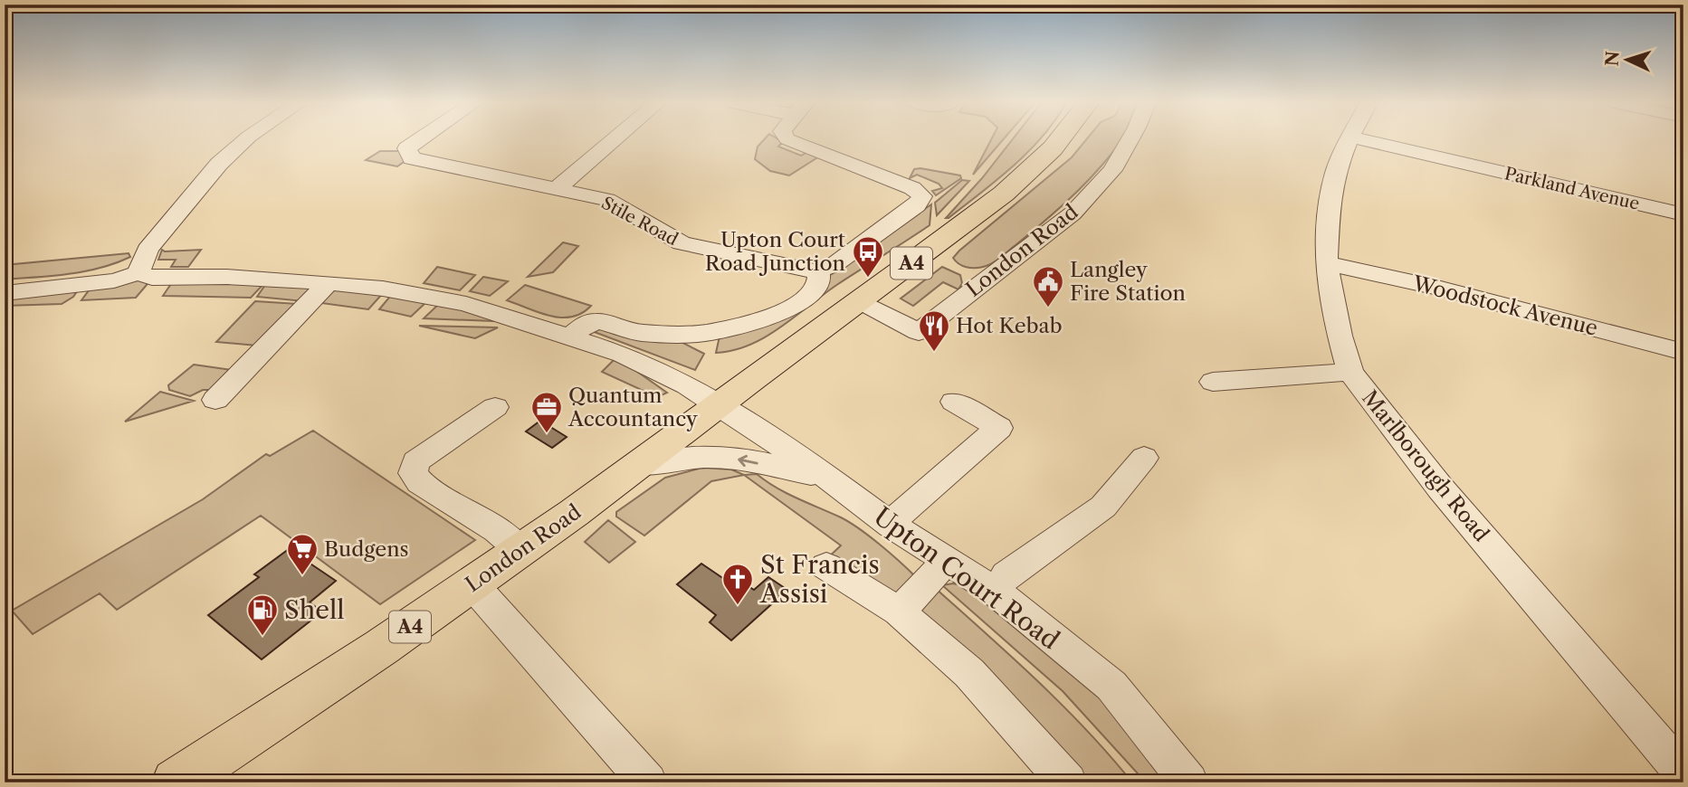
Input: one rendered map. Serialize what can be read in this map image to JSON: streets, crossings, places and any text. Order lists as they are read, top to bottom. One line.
{"streets":{"main road":["London Road","A4"],"street":["Parkland Avenue","Stile Road","Woodstock Avenue","Marlborough Road","Upton Court Road"]},"crossings":[["London Road","Upton Court Road"],["Woodstock Avenue","Marlborough Road"]],"places":{"bus stop":["Upton Court Road Junction"],"public building":["Langley Fire Station"],"restaurant":["Hot Kebab"],"office":["Quantum Accountancy"],"supermarket":["Budgens"],"church":["St Francis Assisi"],"fuel station":["Shell"]},"north":"left"}
